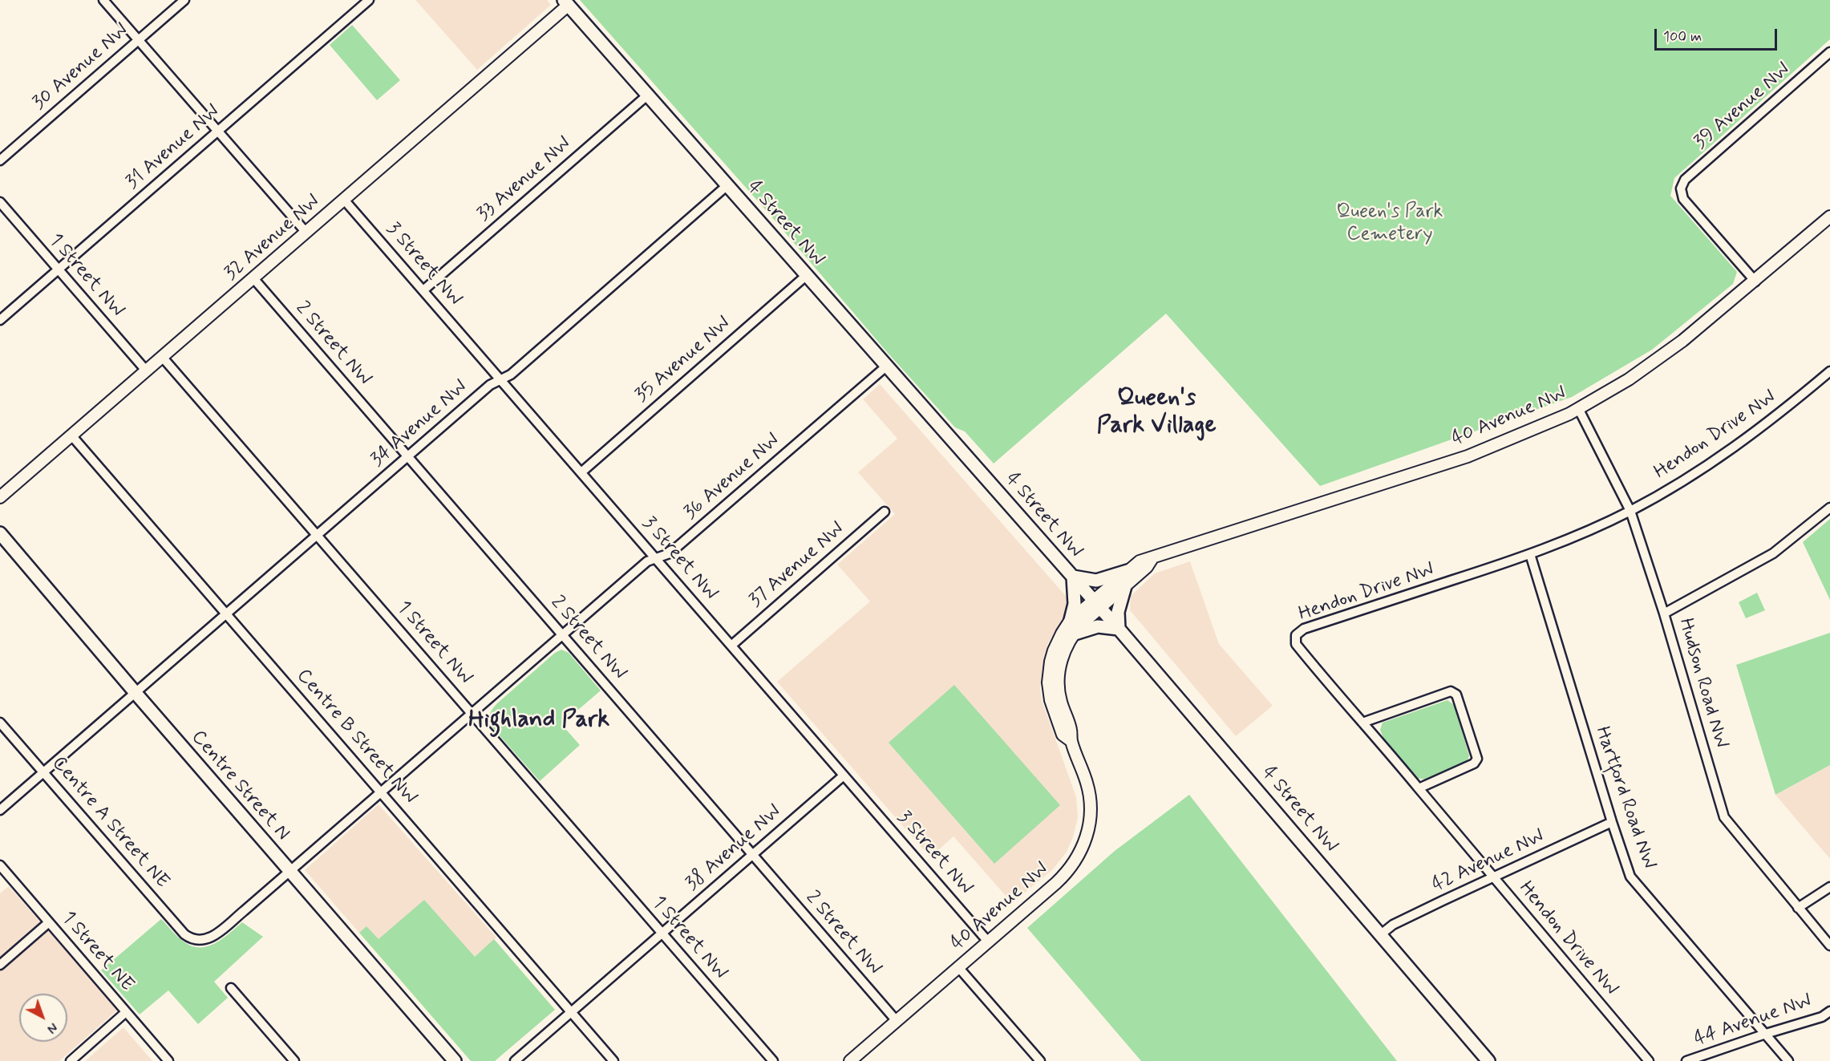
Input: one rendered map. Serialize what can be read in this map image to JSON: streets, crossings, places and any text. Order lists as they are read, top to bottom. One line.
{"streets":{"main road":["4 Street NW","Centre Street N"],"street":["30 Avenue NW","39 Avenue NW","31 Avenue NW","33 Avenue NW","32 Avenue NW","3 Street NW","1 Street NW","2 Street NW","35 Avenue NW","40 Avenue NW","34 Avenue NW","Hendon Drive NW","36 Avenue NW","37 Avenue NW","Hudson Road NW","Centre B Street NW","Hartford Road NW","Centre A Street NE","38 Avenue NW","42 Avenue NW","1 Street NE","44 Avenue NW"]},"crossings":[["39 Avenue NW","40 Avenue NW"],["31 Avenue NW","1 Street NW"],["33 Avenue NW","4 Street NW"],["33 Avenue NW","3 Street NW"],["4 Street NW","32 Avenue NW"],["4 Street NW","35 Avenue NW"],["4 Street NW","40 Avenue NW"],["4 Street NW","34 Avenue NW"],["4 Street NW","36 Avenue NW"],["4 Street NW","42 Avenue NW"],["32 Avenue NW","3 Street NW"],["32 Avenue NW","1 Street NW"],["32 Avenue NW","2 Street NW"],["32 Avenue NW","Centre B Street NW"],["3 Street NW","35 Avenue NW"],["3 Street NW","40 Avenue NW"],["3 Street NW","34 Avenue NW"],["3 Street NW","36 Avenue NW"],["3 Street NW","37 Avenue NW"],["3 Street NW","38 Avenue NW"],["1 Street NW","34 Avenue NW"],["1 Street NW","36 Avenue NW"],["1 Street NW","38 Avenue NW"],["2 Street NW","40 Avenue NW"],["2 Street NW","34 Avenue NW"],["2 Street NW","36 Avenue NW"],["2 Street NW","38 Avenue NW"],["40 Avenue NW","Hudson Road NW"],["34 Avenue NW","Centre B Street NW"],["34 Avenue NW","Centre Street N"],["34 Avenue NW","Centre A Street NE"],["Hendon Drive NW","Hudson Road NW"],["Hendon Drive NW","Hartford Road NW"],["Hendon Drive NW","42 Avenue NW"],["36 Avenue NW","Centre B Street NW"],["36 Avenue NW","Centre Street N"],["36 Avenue NW","Centre A Street NE"],["Centre B Street NW","38 Avenue NW"],["Hartford Road NW","42 Avenue NW"],["Hartford Road NW","44 Avenue NW"]],"districts":["Queen's Park Village","Highland Park"],"parks":["Queen's Park Cemetery"],"scale_bar":"100 m","north":"bottom right"}
